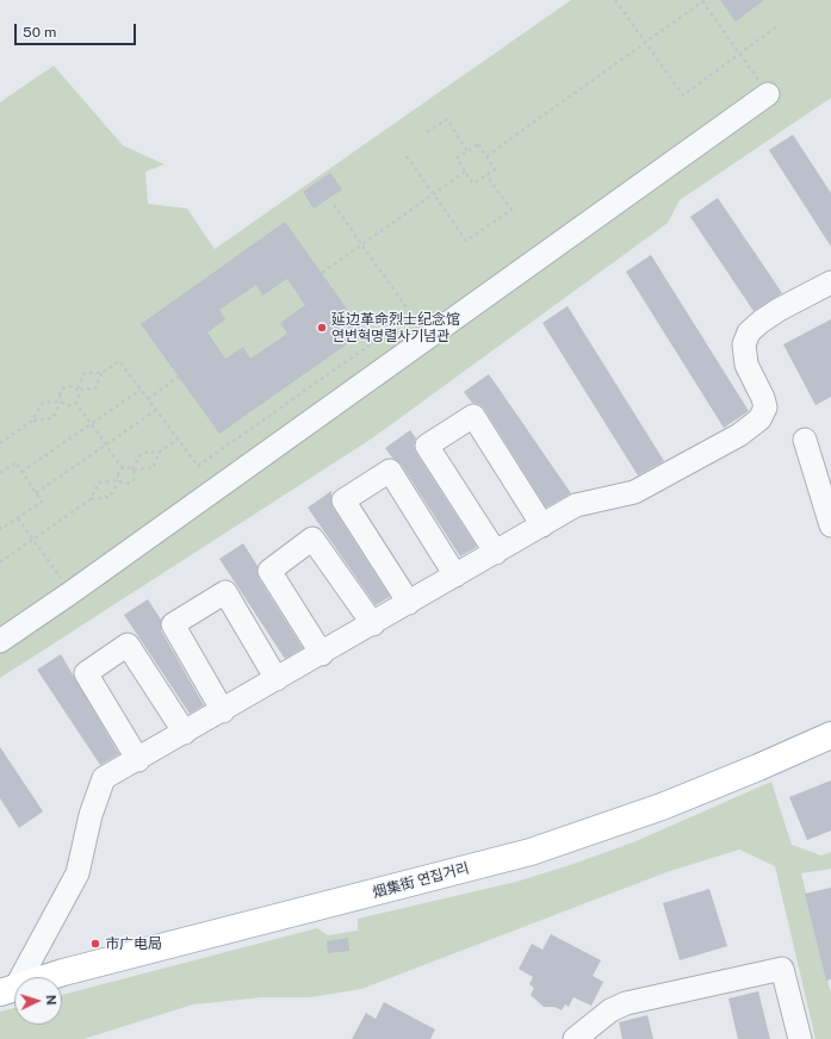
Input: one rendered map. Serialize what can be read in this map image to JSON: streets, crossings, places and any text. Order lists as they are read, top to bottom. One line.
{"streets":{"main road":["烟集街 연집거리"]},"places":["延边革命烈士纪念馆 연변혁명렬사기념관","市广电局"],"scale_bar":"50 m","north":"right"}
